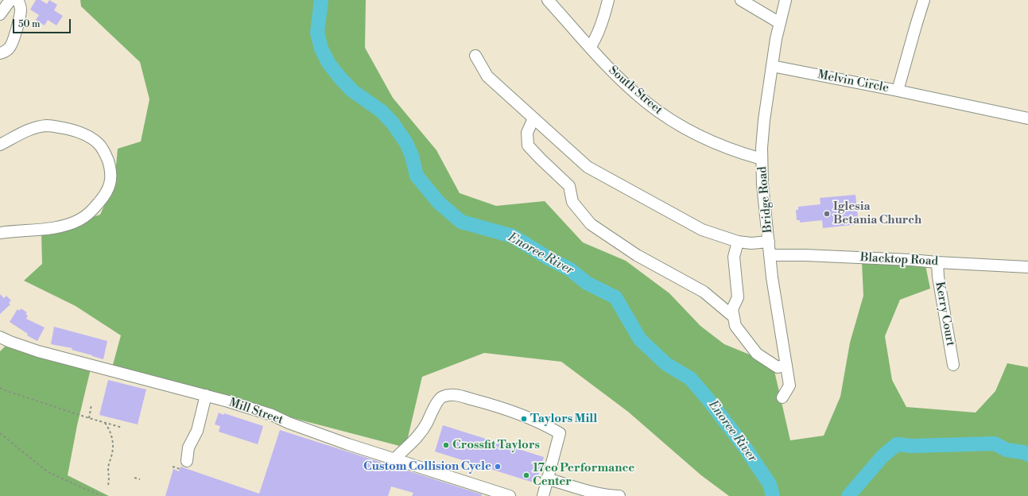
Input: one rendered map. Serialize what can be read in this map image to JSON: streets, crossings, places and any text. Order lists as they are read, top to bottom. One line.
{"streets":{"street":["Melvin Circle","South Street","Bridge Road","Blacktop Road","Kerry Court","Mill Street"]},"crossings":[["Melvin Circle","Bridge Road"],["South Street","Bridge Road"],["Bridge Road","Blacktop Road"],["Blacktop Road","Kerry Court"]],"water":["Enoree River"],"places":["Iglesia Betania Church","Taylors Mill","Crossfit Taylors","Custom Collision Cycle","17co Performance Center"],"scale_bar":"50 m"}
